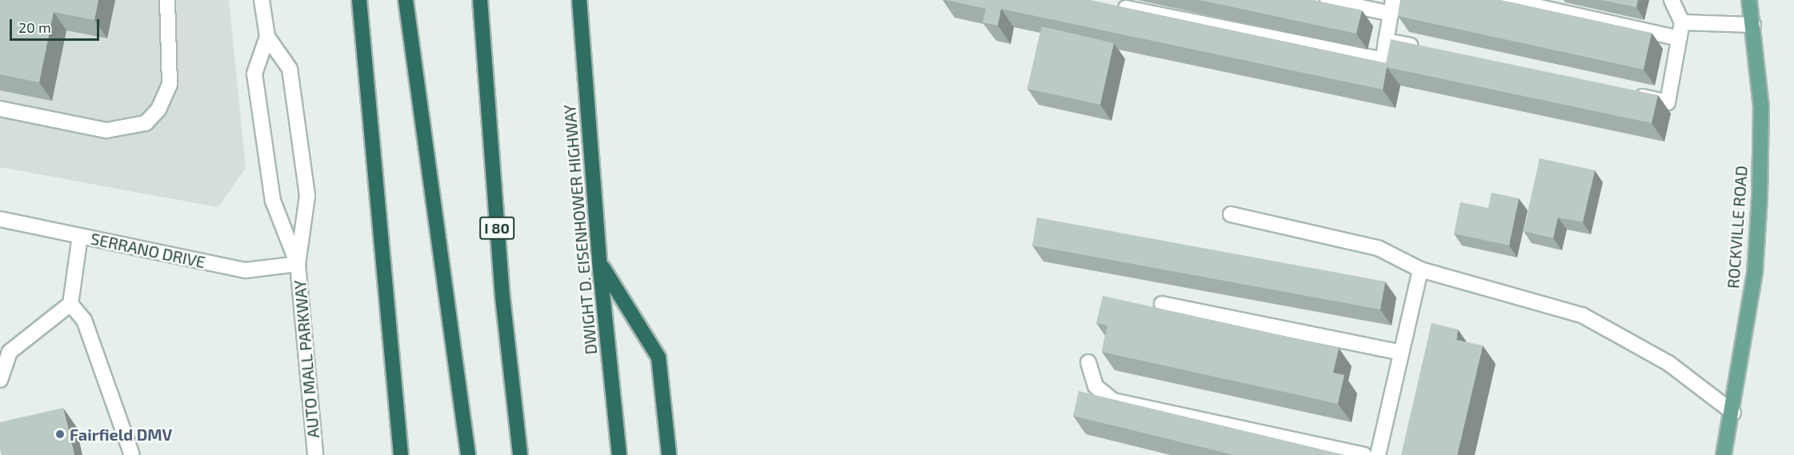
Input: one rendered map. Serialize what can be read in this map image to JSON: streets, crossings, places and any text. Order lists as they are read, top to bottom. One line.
{"streets":{"highway":["I 80","DWIGHT D. EISENHOWER HIGHWAY"],"main road":["ROCKVILLE ROAD"],"street":["SERRANO DRIVE","AUTO MALL PARKWAY"]},"crossings":[["SERRANO DRIVE","AUTO MALL PARKWAY"]],"places":["Fairfield DMV"],"scale_bar":"20 m"}
